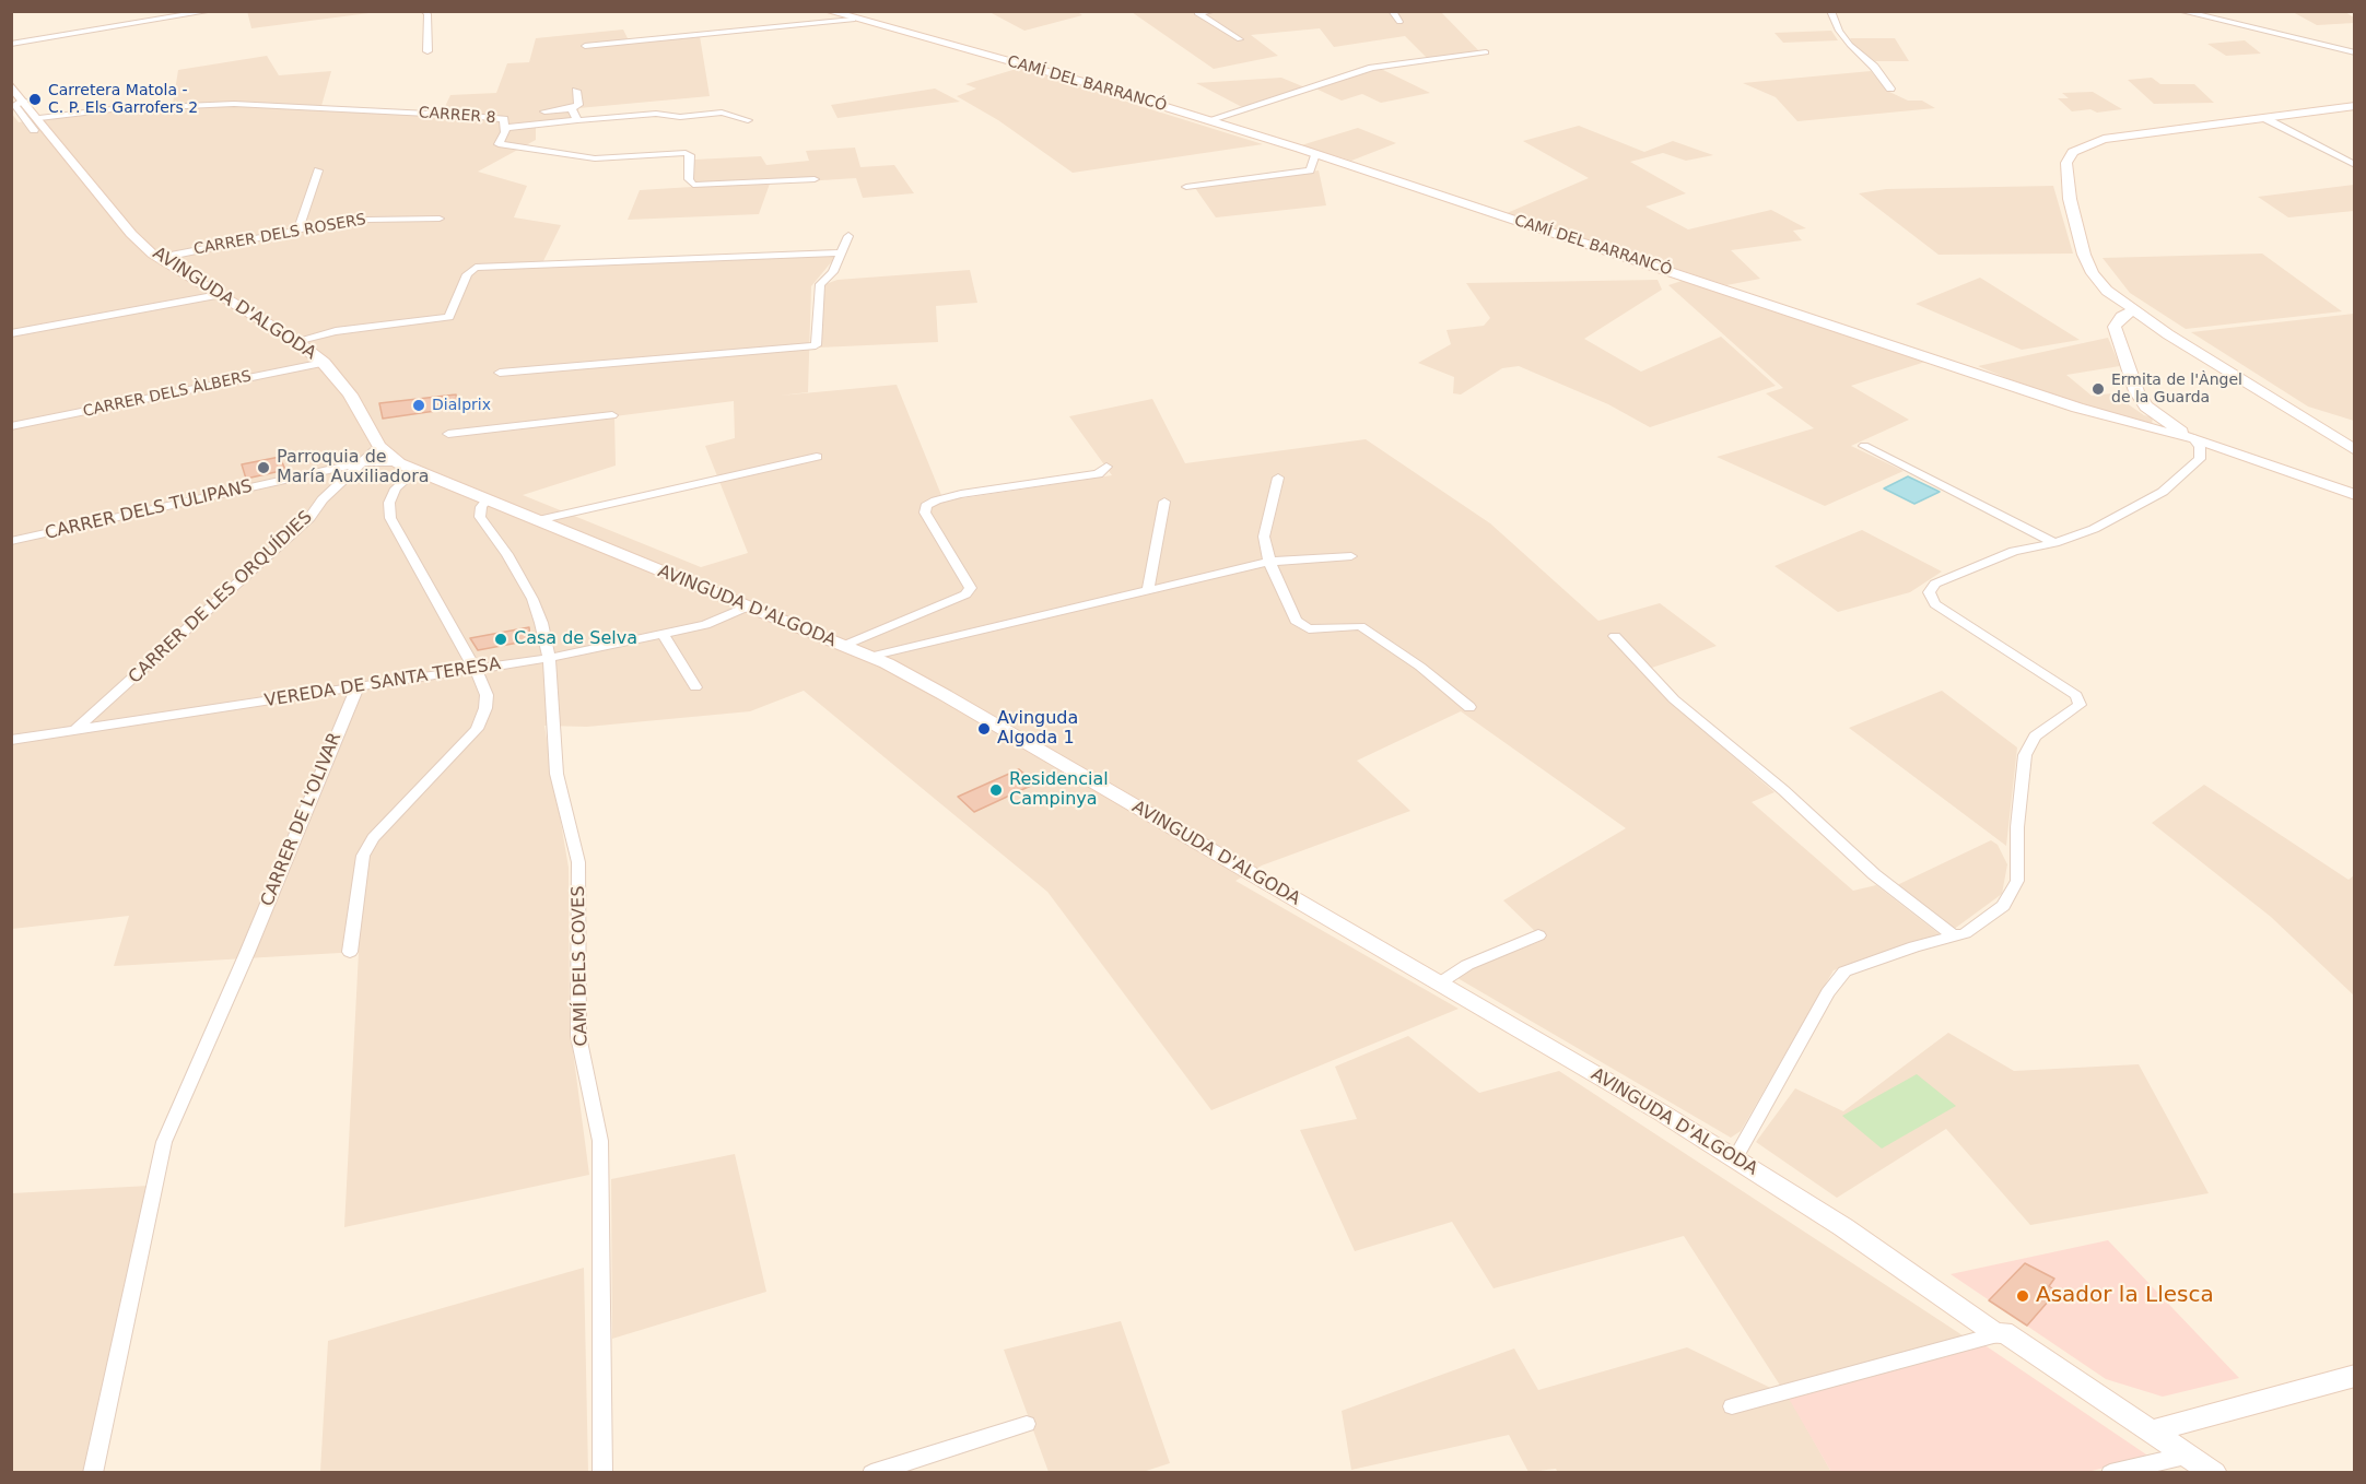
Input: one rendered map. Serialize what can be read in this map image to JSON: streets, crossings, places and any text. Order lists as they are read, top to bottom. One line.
{"streets":{"street":["CAMÍ DEL BARRANCÓ","CARRER 8","CARRER DELS ROSERS","AVINGUDA D'ALGODA","CARRER DELS ÀLBERS","CARRER DELS TULIPANS","CARRER DE LES ORQUÍDIES","VEREDA DE SANTA TERESA","CARRER DE L'OLIVAR","CAMÍ DELS COVES"]},"crossings":[["CARRER 8","AVINGUDA D'ALGODA"],["CARRER DELS ROSERS","AVINGUDA D'ALGODA"],["AVINGUDA D'ALGODA","CARRER DELS ÀLBERS"],["AVINGUDA D'ALGODA","CARRER DELS TULIPANS"],["AVINGUDA D'ALGODA","VEREDA DE SANTA TERESA"],["AVINGUDA D'ALGODA","CAMÍ DELS COVES"],["CARRER DELS TULIPANS","CARRER DE LES ORQUÍDIES"],["CARRER DE LES ORQUÍDIES","VEREDA DE SANTA TERESA"],["VEREDA DE SANTA TERESA","CARRER DE L'OLIVAR"],["VEREDA DE SANTA TERESA","CAMÍ DELS COVES"]],"places":["Carretera Matola - C. P. Els Garrofers 2","Ermita de l'Àngel de la Guarda","Dialprix","Parroquia de María Auxiliadora","Casa de Selva","Avinguda Algoda 1","Residencial Campinya","Asador la Llesca"]}
